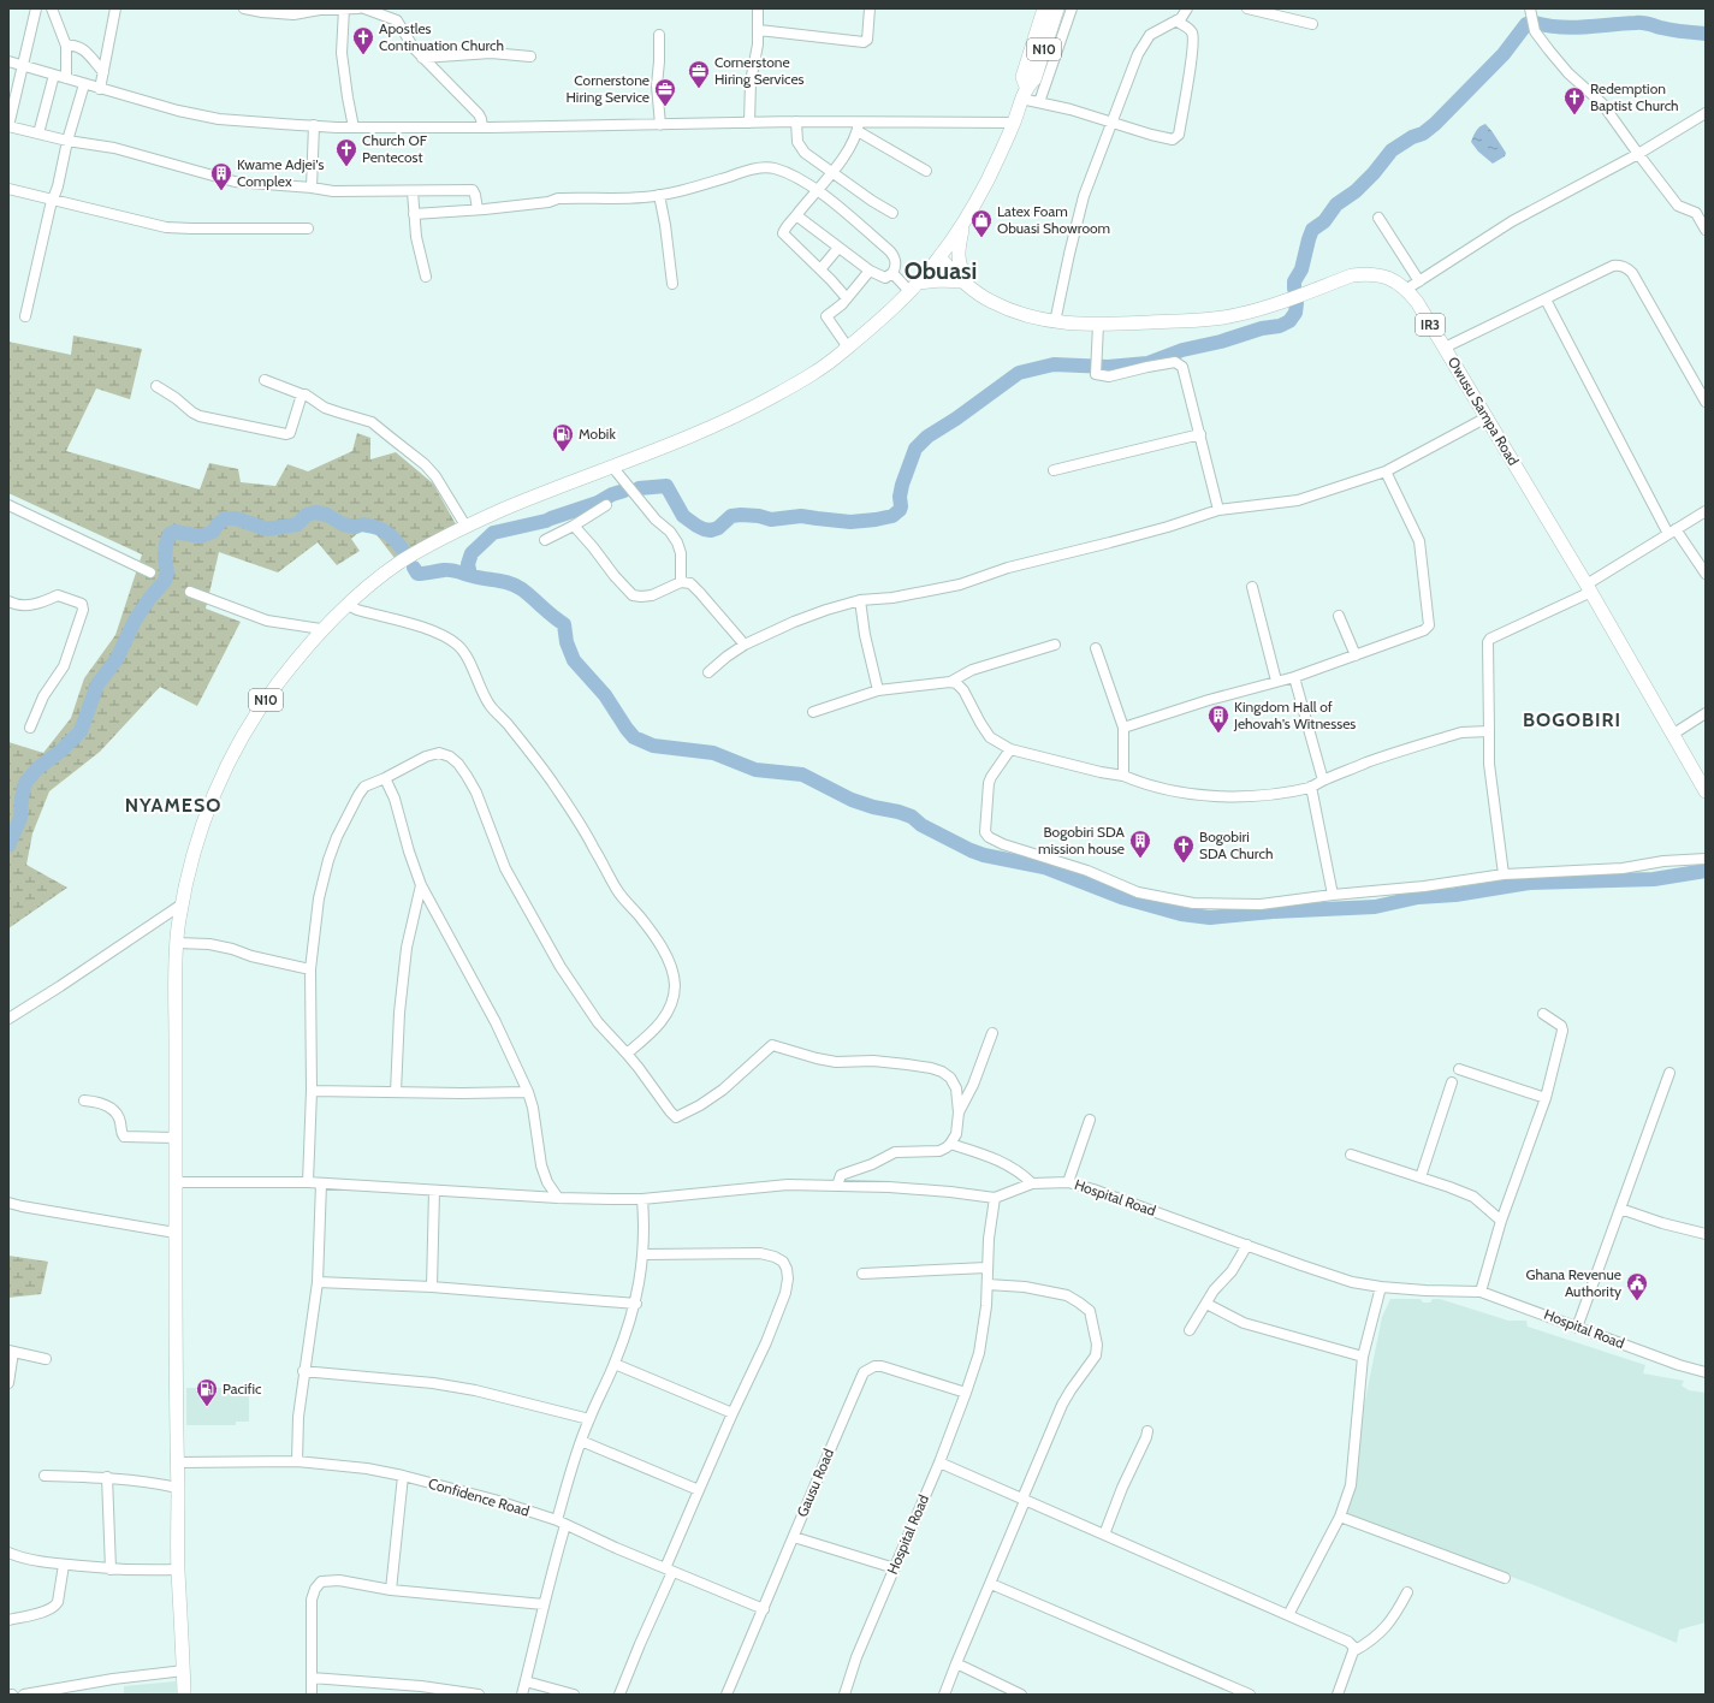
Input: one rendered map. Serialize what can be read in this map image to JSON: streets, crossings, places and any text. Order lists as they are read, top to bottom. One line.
{"streets":{"main road":["N10","IR3","Owusu Sampa Road"],"street":["Hospital Road","Gausu Road","Confidence Road"]},"crossings":[["N10","Owusu Sampa Road"],["N10","Confidence Road"],["Hospital Road","Gausu Road"],["Gausu Road","Confidence Road"]],"districts":["Obuasi","BOGOBIRI","NYAMESO"],"places":{"church":["Apostles Continuation Church","Redemption Baptist Church","Church OF Pentecost","Bogobiri SDA Church"],"office":["Cornerstone Hiring Services","Cornerstone Hiring Service"],"building":["Kwame Adjei's Complex","Kingdom Hall of Jehovah's Witnesses","Bogobiri SDA mission house"],"shop":["Latex Foam Obuasi Showroom"],"fuel station":["Mobik","Pacific"],"public building":["Ghana Revenue Authority"]}}
